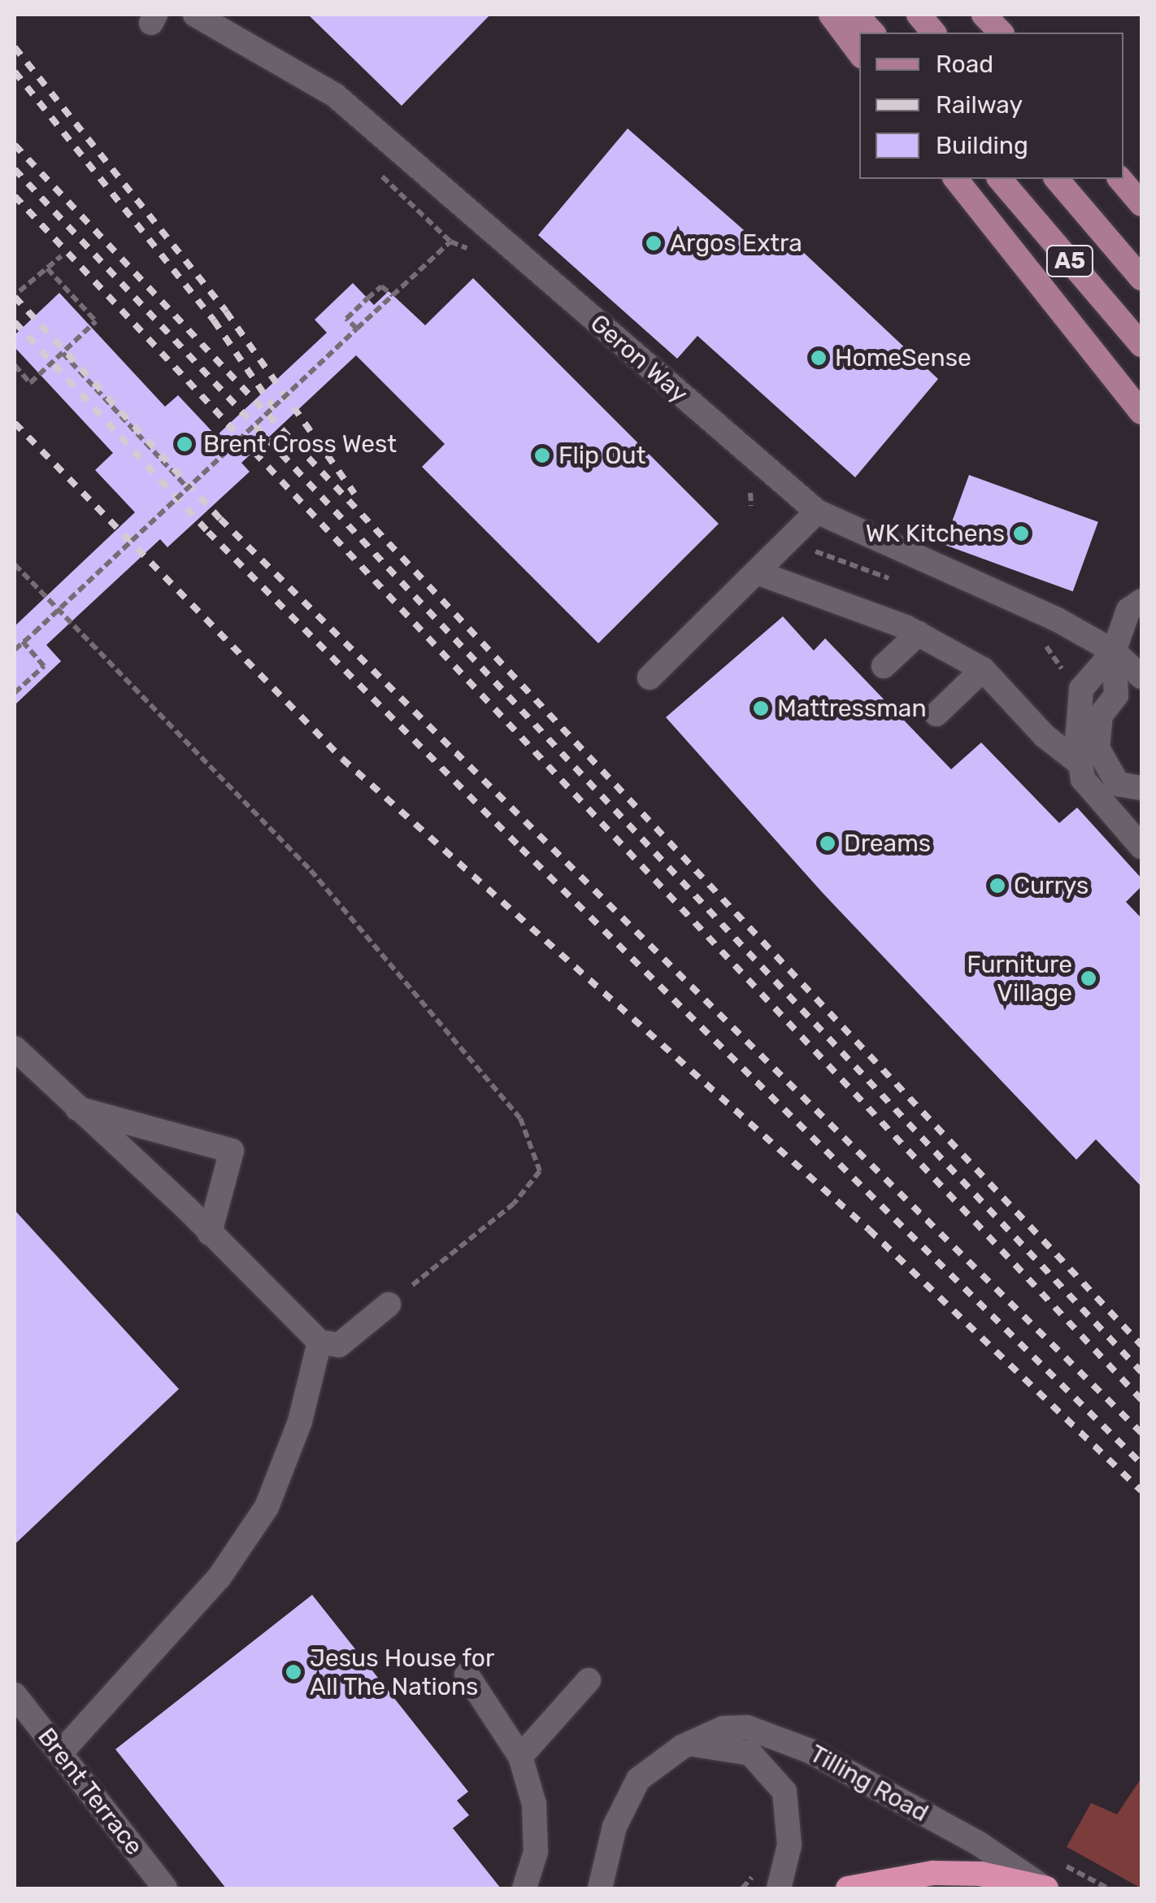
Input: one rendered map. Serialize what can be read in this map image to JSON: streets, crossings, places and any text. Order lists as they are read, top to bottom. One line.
{"streets":{"main road":["A5"],"street":["Geron Way","Tilling Road","Brent Terrace"]},"places":["Argos Extra","HomeSense","Brent Cross West","Flip Out","WK Kitchens","Mattressman","Dreams","Currys","Furniture Village","Jesus House for All The Nations"],"legend":["Road","Railway","Building"]}
